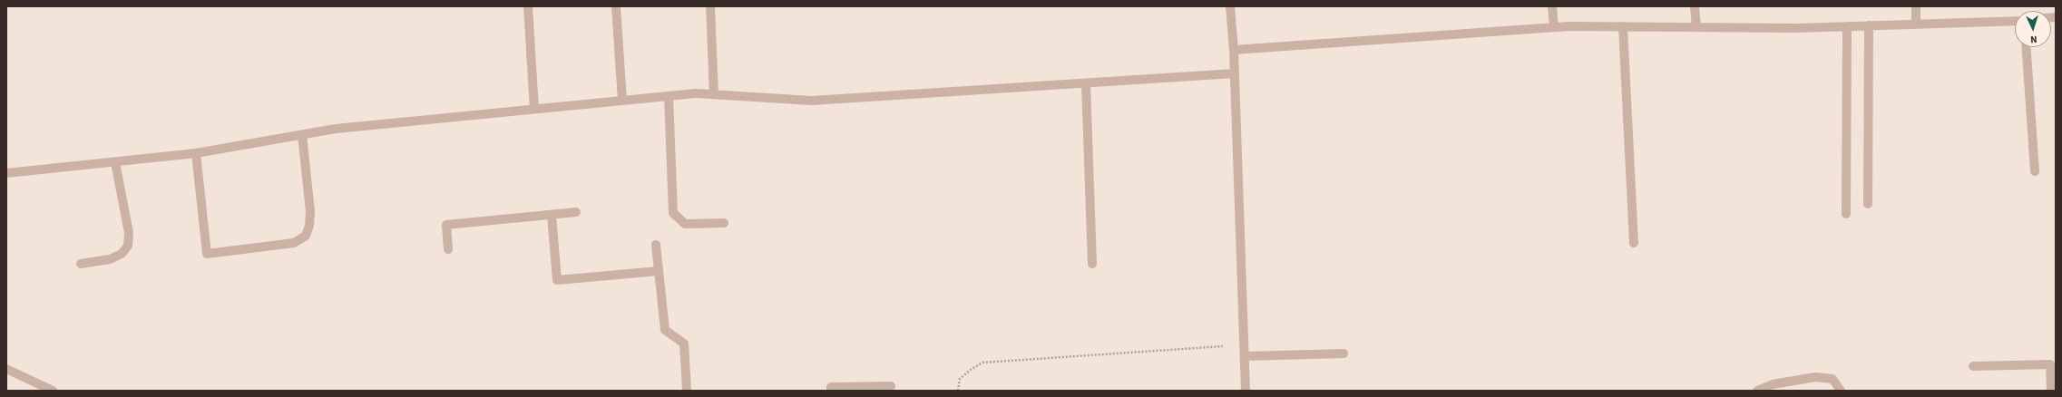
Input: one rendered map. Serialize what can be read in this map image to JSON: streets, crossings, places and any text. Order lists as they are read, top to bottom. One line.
{"north":"bottom"}
